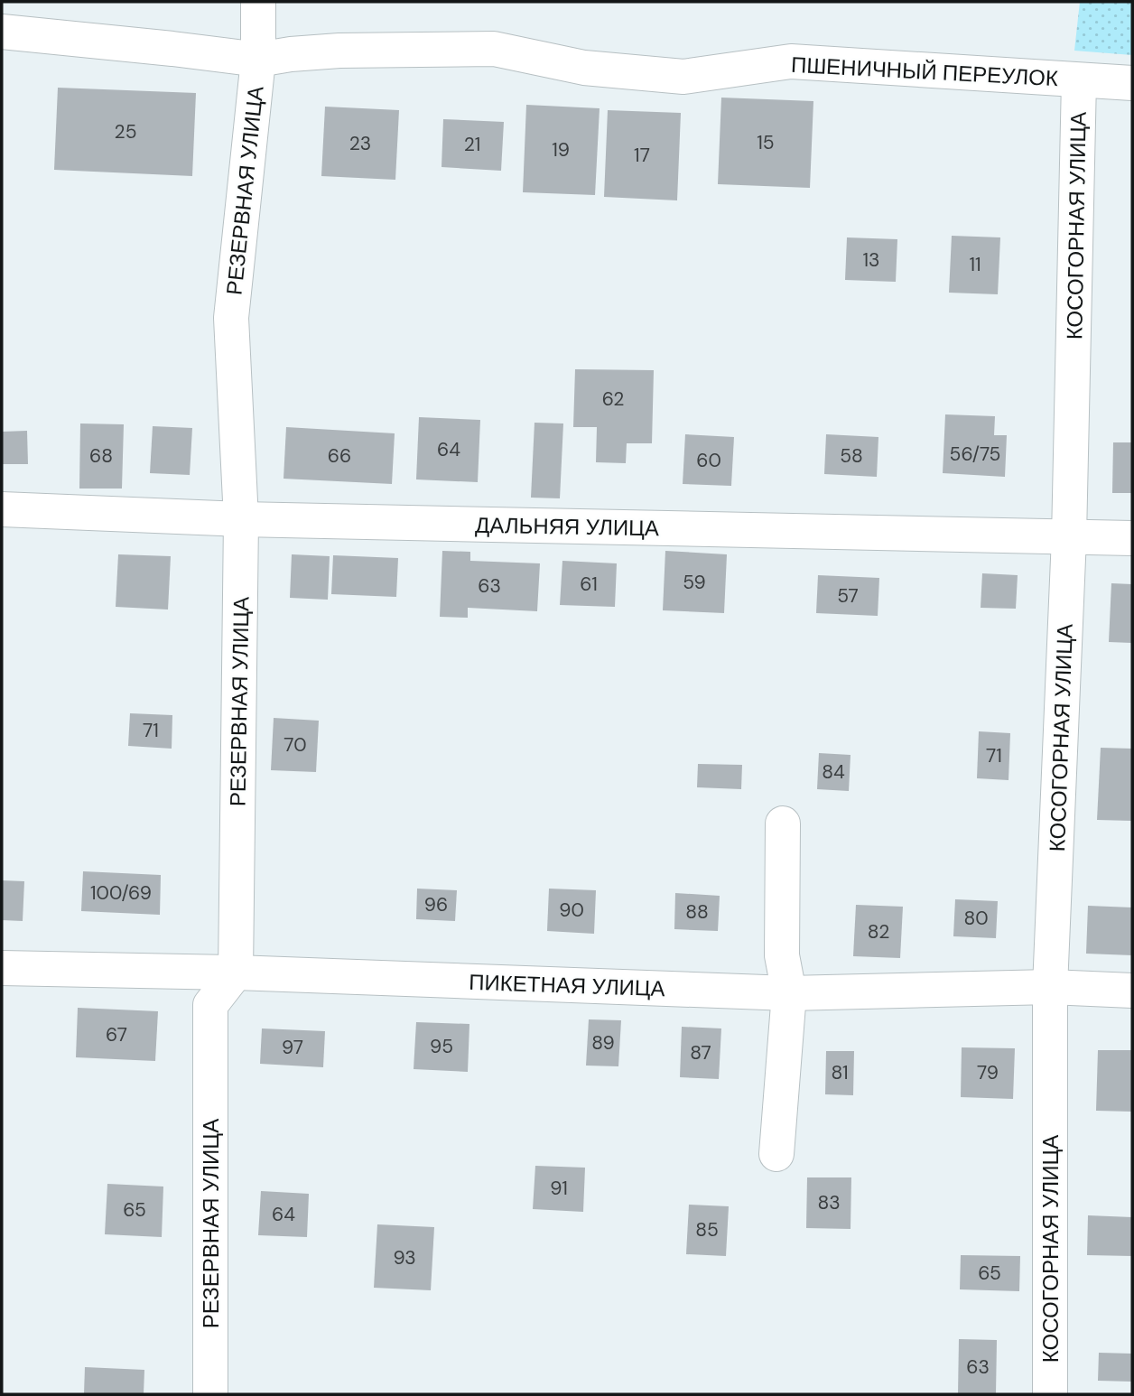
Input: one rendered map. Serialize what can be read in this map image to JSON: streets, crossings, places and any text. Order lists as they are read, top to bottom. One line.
{"streets":{"street":["ПШЕНИЧНЫЙ ПЕРЕУЛОК","РЕЗЕРВНАЯ УЛИЦА","КОСОГОРНАЯ УЛИЦА","ДАЛЬНЯЯ УЛИЦА","ПИКЕТНАЯ УЛИЦА"]},"crossings":[["ПШЕНИЧНЫЙ ПЕРЕУЛОК","РЕЗЕРВНАЯ УЛИЦА"],["ПШЕНИЧНЫЙ ПЕРЕУЛОК","КОСОГОРНАЯ УЛИЦА"],["РЕЗЕРВНАЯ УЛИЦА","ДАЛЬНЯЯ УЛИЦА"],["РЕЗЕРВНАЯ УЛИЦА","ПИКЕТНАЯ УЛИЦА"],["КОСОГОРНАЯ УЛИЦА","ДАЛЬНЯЯ УЛИЦА"],["КОСОГОРНАЯ УЛИЦА","ПИКЕТНАЯ УЛИЦА"]],"house_numbers":["25","15","23","21","19","17","13","11","62","64","56/75","68","66","58","60","59","61","63","57","71","70","71","84","100/69","96","90","88","80","82","67","89","95","97","87","81","79","91","83","65","64","85","93","65","63"]}
